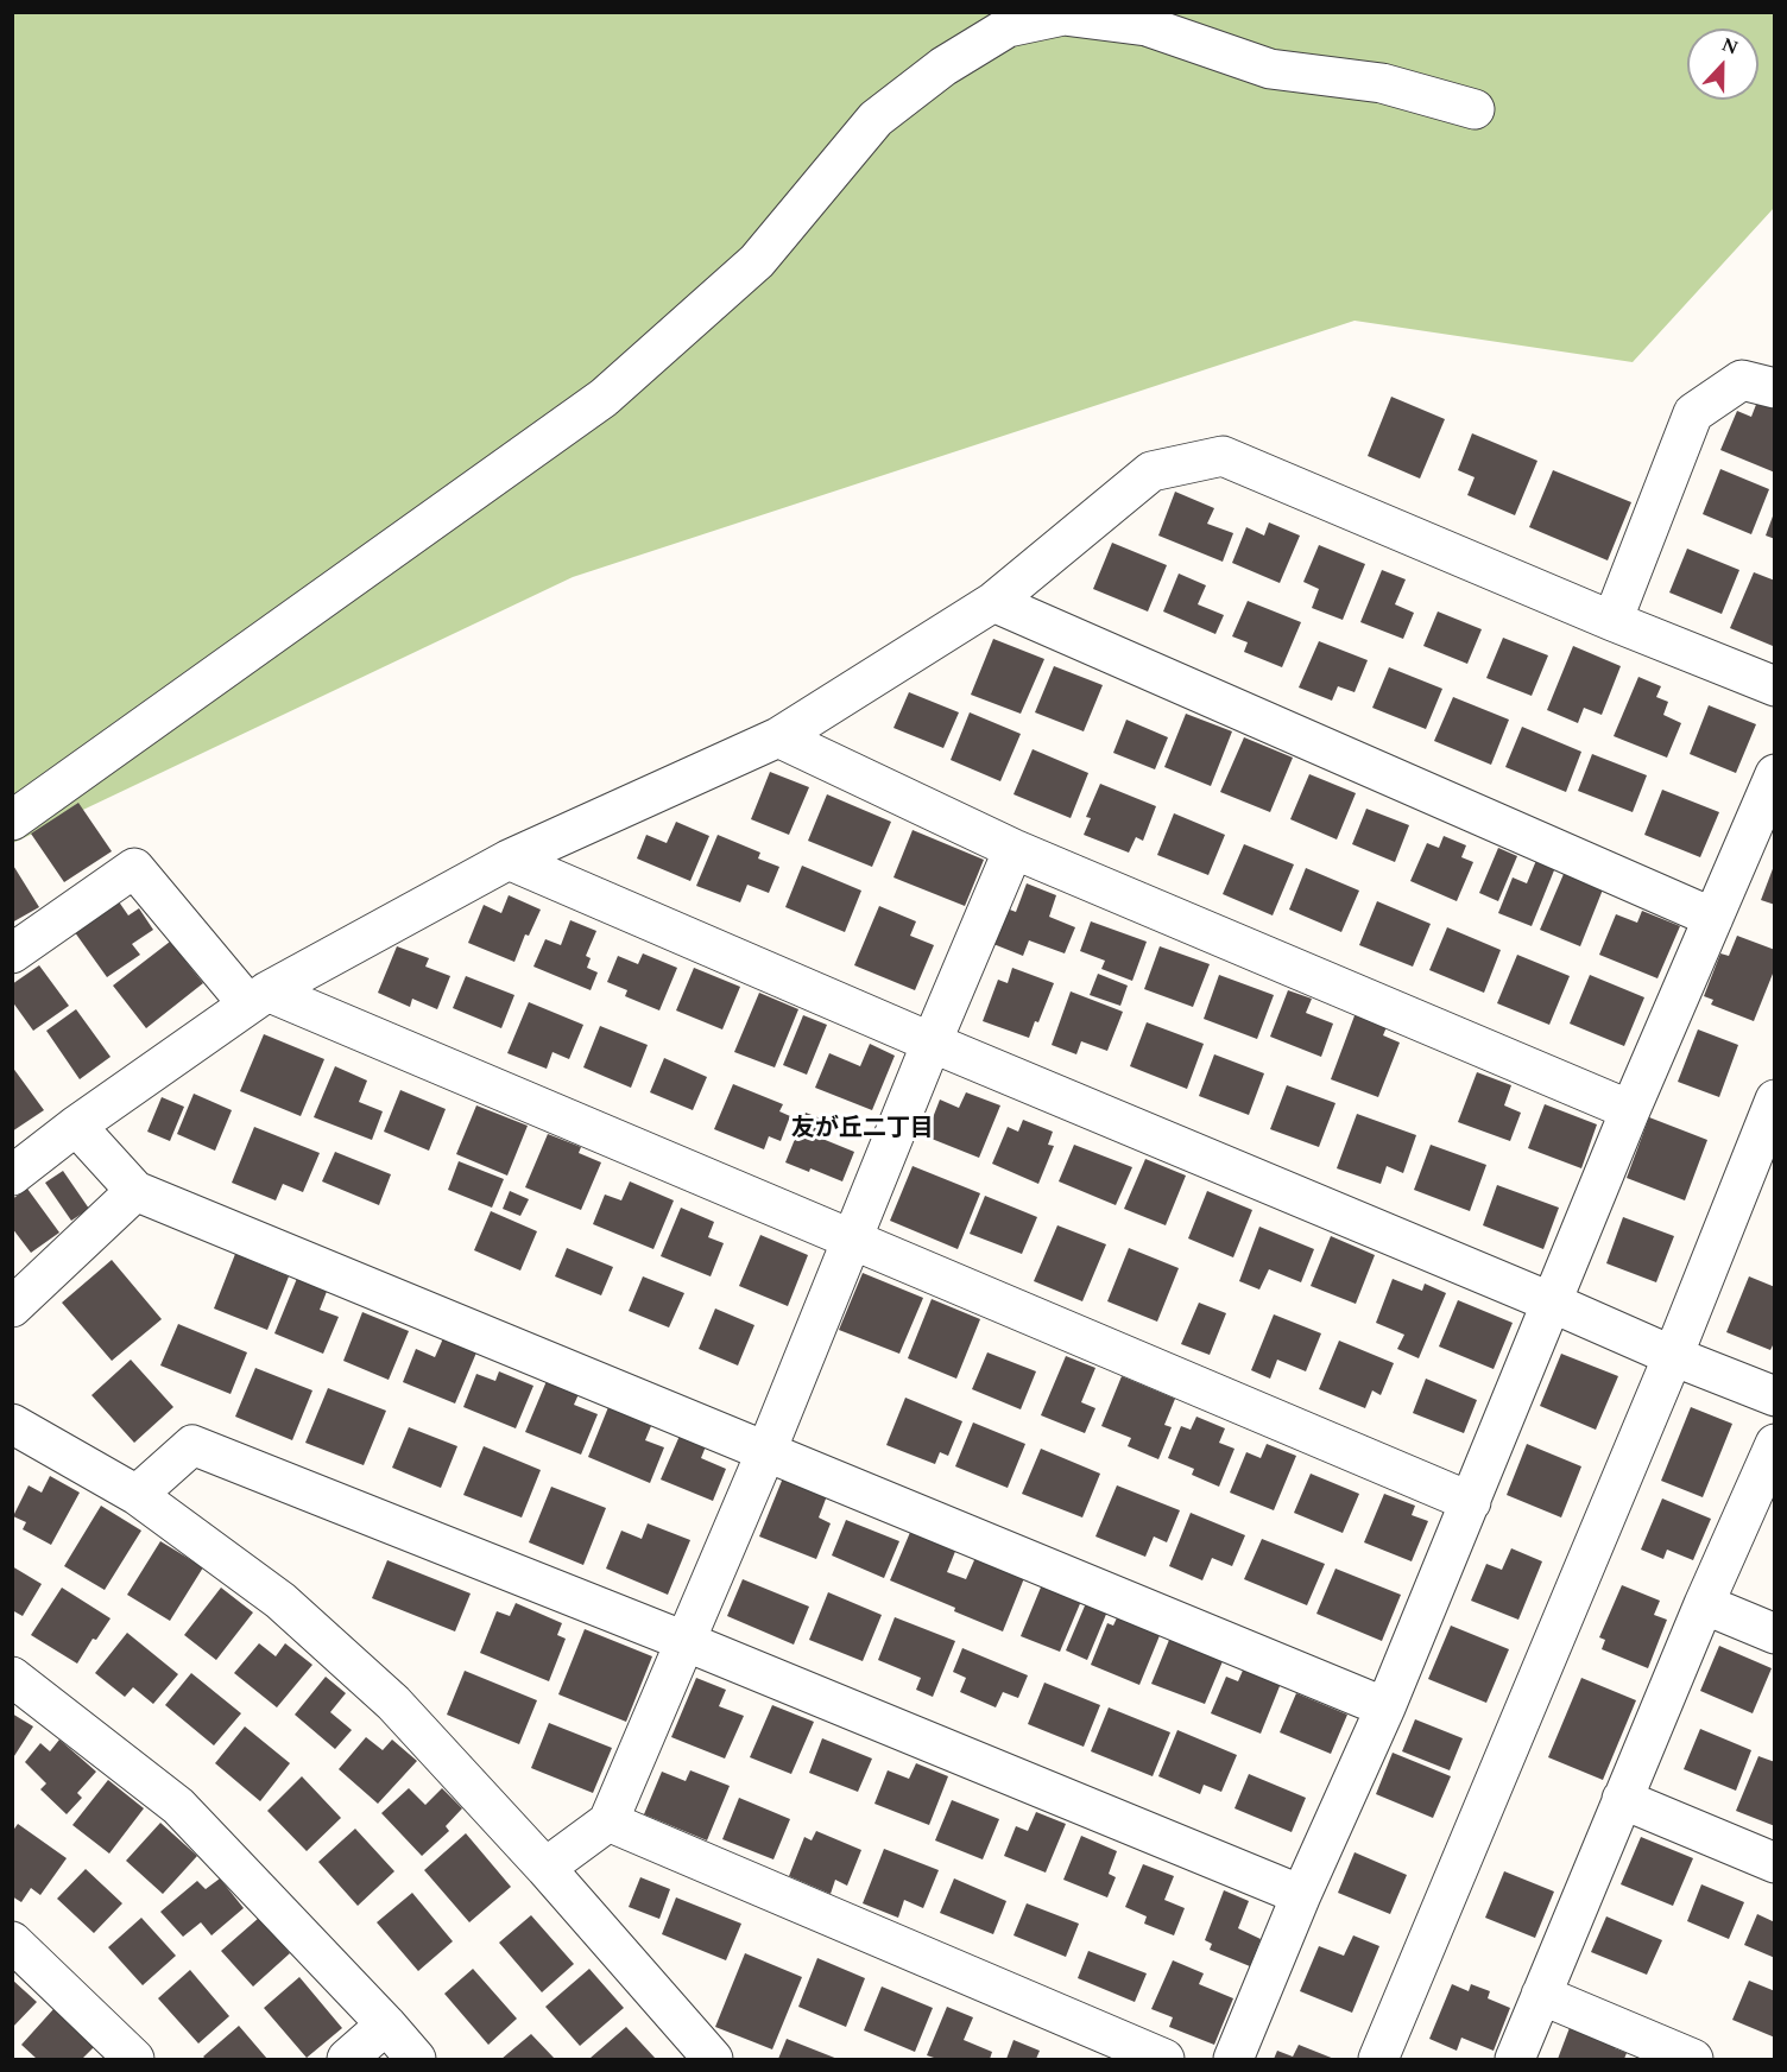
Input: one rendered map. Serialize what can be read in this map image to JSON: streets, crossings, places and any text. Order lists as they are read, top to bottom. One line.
{"districts":["友が丘二丁目"],"north":"top"}
